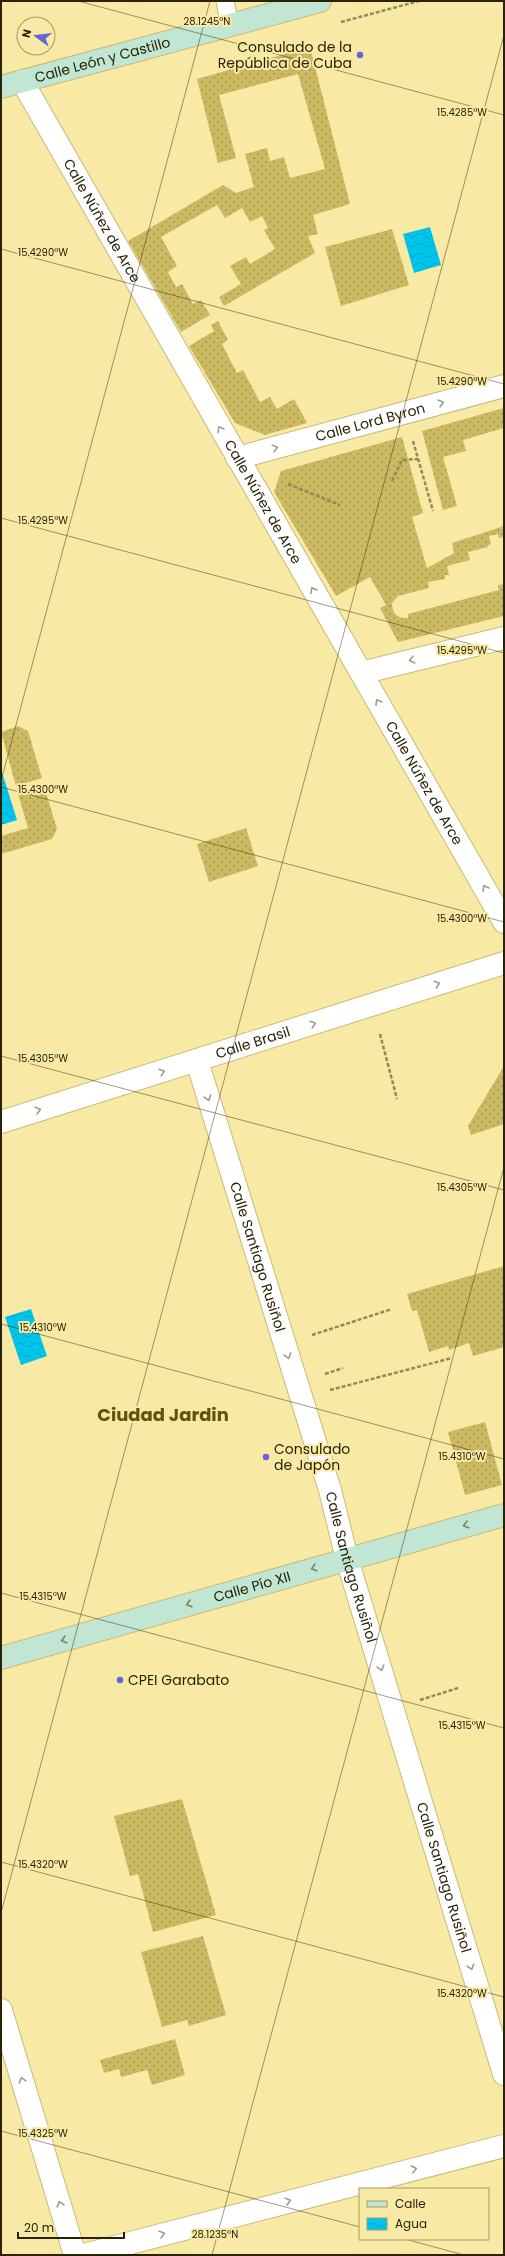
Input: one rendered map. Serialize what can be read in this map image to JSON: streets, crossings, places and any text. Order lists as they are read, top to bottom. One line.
{"streets":{"street":["Calle León y Castillo","Calle Núñez de Arce","Calle Lord Byron","Calle Brasil","Calle Santiago Rusiñol","Calle Pío XII"]},"crossings":[["Calle León y Castillo","Calle Núñez de Arce"],["Calle Núñez de Arce","Calle Lord Byron"],["Calle Brasil","Calle Santiago Rusiñol"],["Calle Santiago Rusiñol","Calle Pío XII"]],"one_way":["Calle Núñez de Arce","Calle Lord Byron","Calle Brasil","Calle Santiago Rusiñol","Calle Pío XII"],"districts":["Ciudad Jardin"],"places":["Consulado de la República de Cuba","Consulado de Japón","CPEI Garabato"],"legend":["Calle","Agua"],"scale_bar":"20 m","north":"left","coordinates":["28.1245°N","15.4285°W","15.4290°W","15.4295°W","15.4300°W","15.4305°W","15.4310°W","15.4315°W","15.4320°W","15.4325°W","28.1235°N"]}
